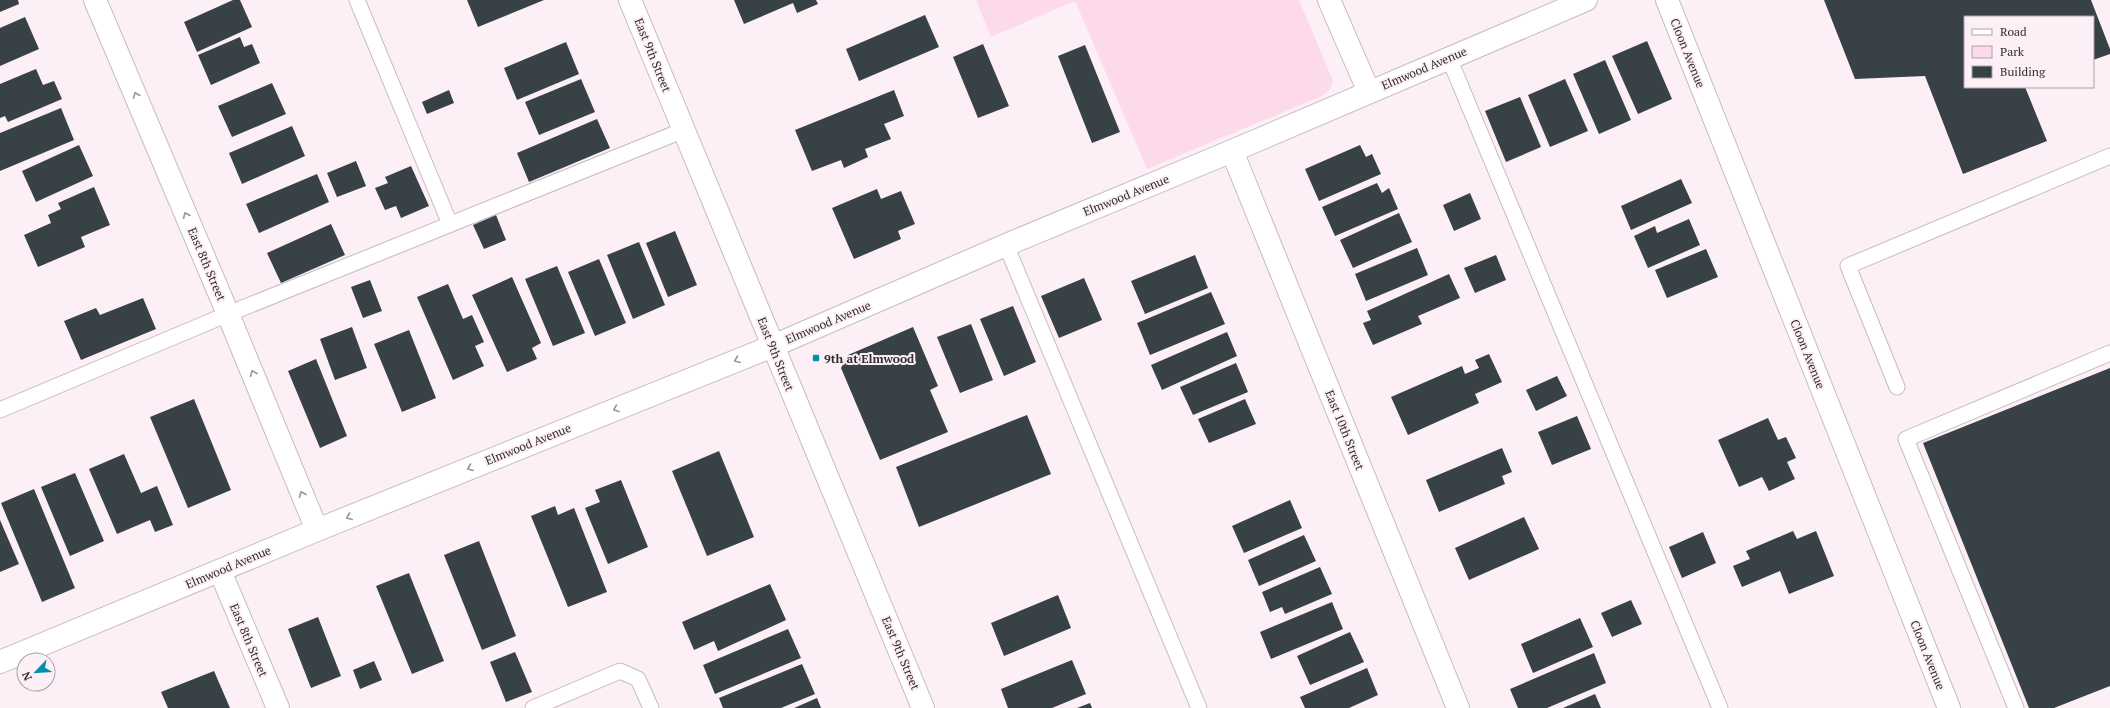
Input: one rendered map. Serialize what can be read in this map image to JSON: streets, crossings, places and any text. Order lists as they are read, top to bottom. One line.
{"streets":{"street":["Cloon Avenue","East 9th Street","Elmwood Avenue","East 8th Street","East 10th Street"]},"crossings":[["East 9th Street","Elmwood Avenue"],["Elmwood Avenue","East 8th Street"],["Elmwood Avenue","East 10th Street"]],"one_way":["East 8th Street"],"places":{"transit":["9th at Elmwood"]},"legend":["Road","Park","Building"],"north":"bottom left"}
